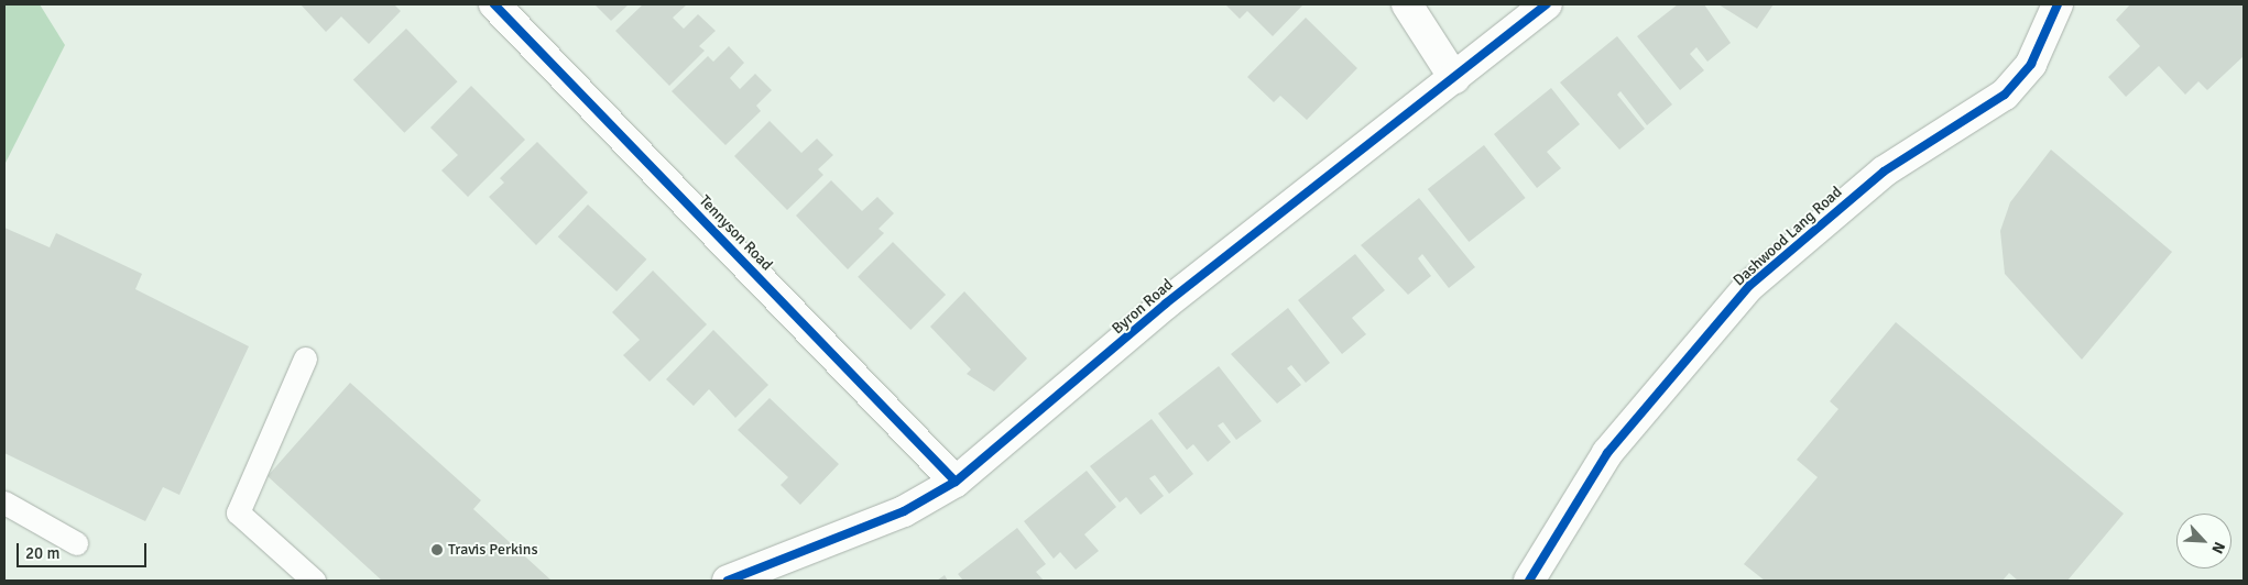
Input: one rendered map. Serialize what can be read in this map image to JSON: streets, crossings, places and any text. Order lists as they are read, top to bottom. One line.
{"streets":{"street":["Tennyson Road","Dashwood Lang Road","Byron Road"]},"crossings":[["Tennyson Road","Byron Road"]],"places":["Travis Perkins"],"scale_bar":"20 m","north":"bottom right"}
